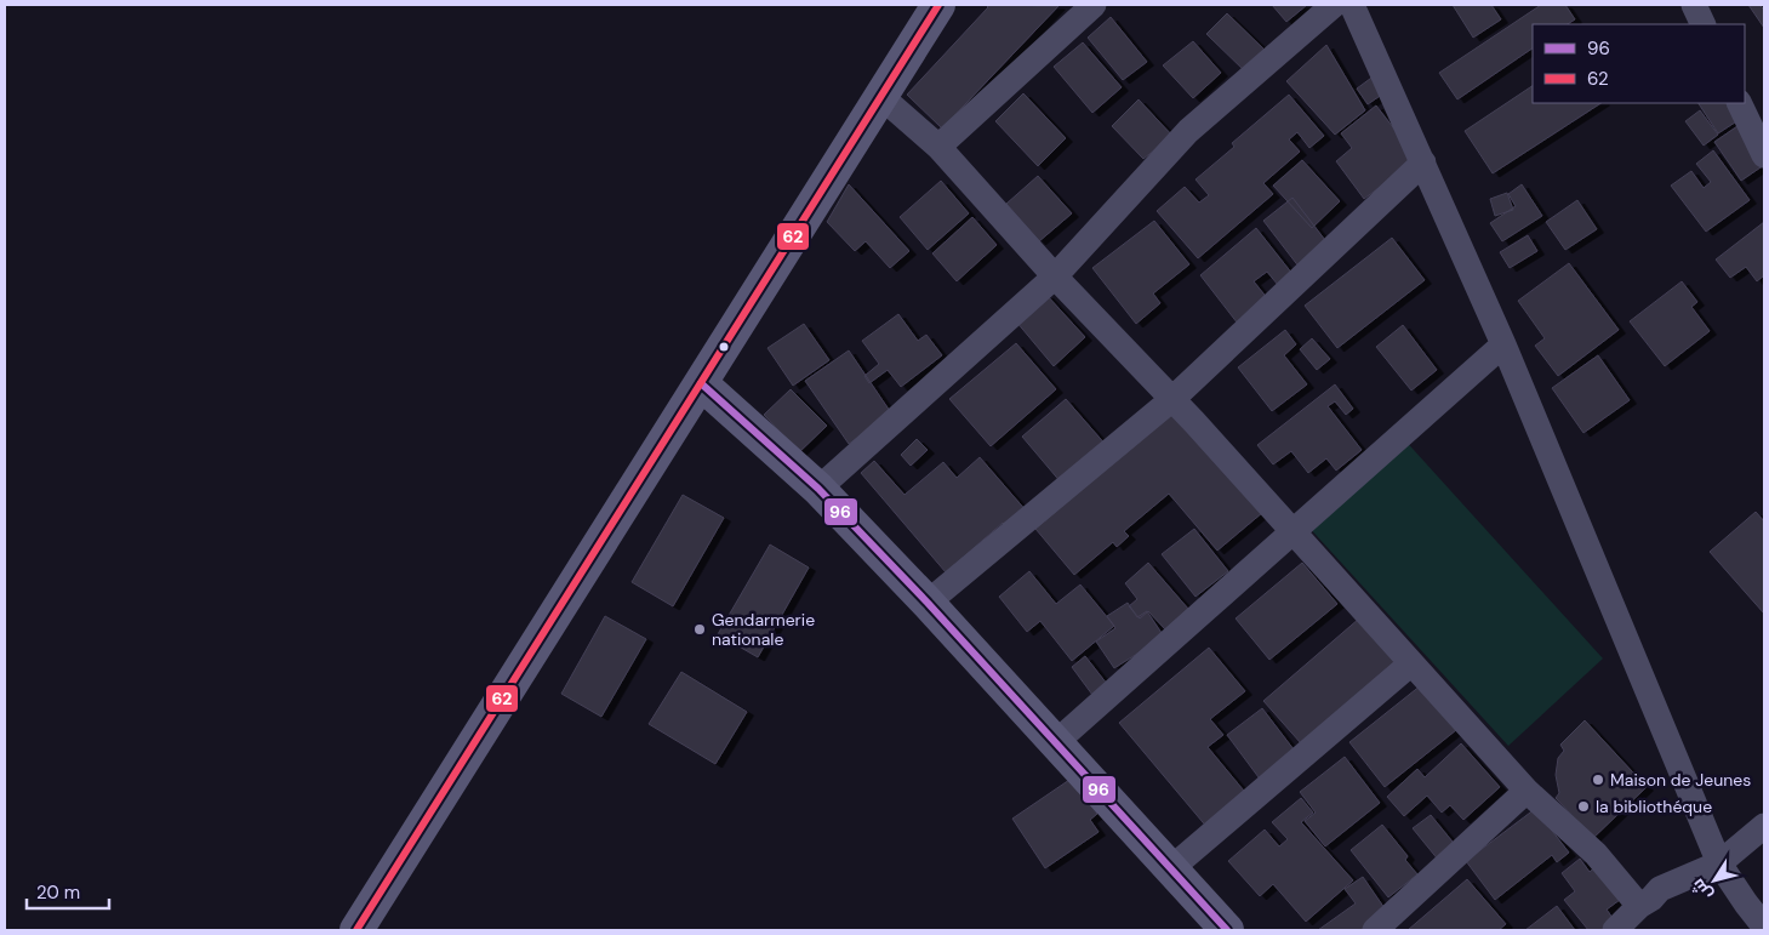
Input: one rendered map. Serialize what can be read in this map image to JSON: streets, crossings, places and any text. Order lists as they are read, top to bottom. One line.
{"places":["Gendarmerie nationale","Maison de Jeunes","la bibliothéque"],"lines":["transit line 62","transit line 96"],"legend":["96","62"],"scale_bar":"20 m","north":"bottom left"}
